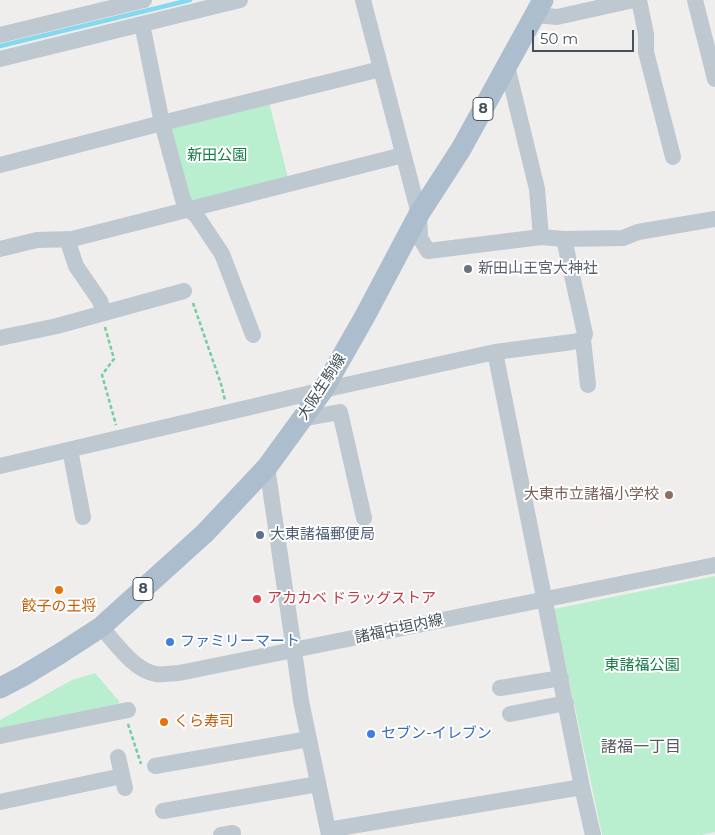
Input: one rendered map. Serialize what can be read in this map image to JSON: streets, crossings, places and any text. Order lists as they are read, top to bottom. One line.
{"streets":{"main road":["8","大阪生駒線"],"street":["諸福中垣内線"]},"crossings":[["大阪生駒線","諸福中垣内線"]],"districts":["諸福一丁目"],"parks":["新田公園","東諸福公園"],"places":["新田山王宮大神社","大東市立諸福小学校","大東諸福郵便局","餃子の王将","アカカベ ドラッグストア","ファミリーマート","くら寿司","セブン-イレブン"],"scale_bar":"50 m"}
